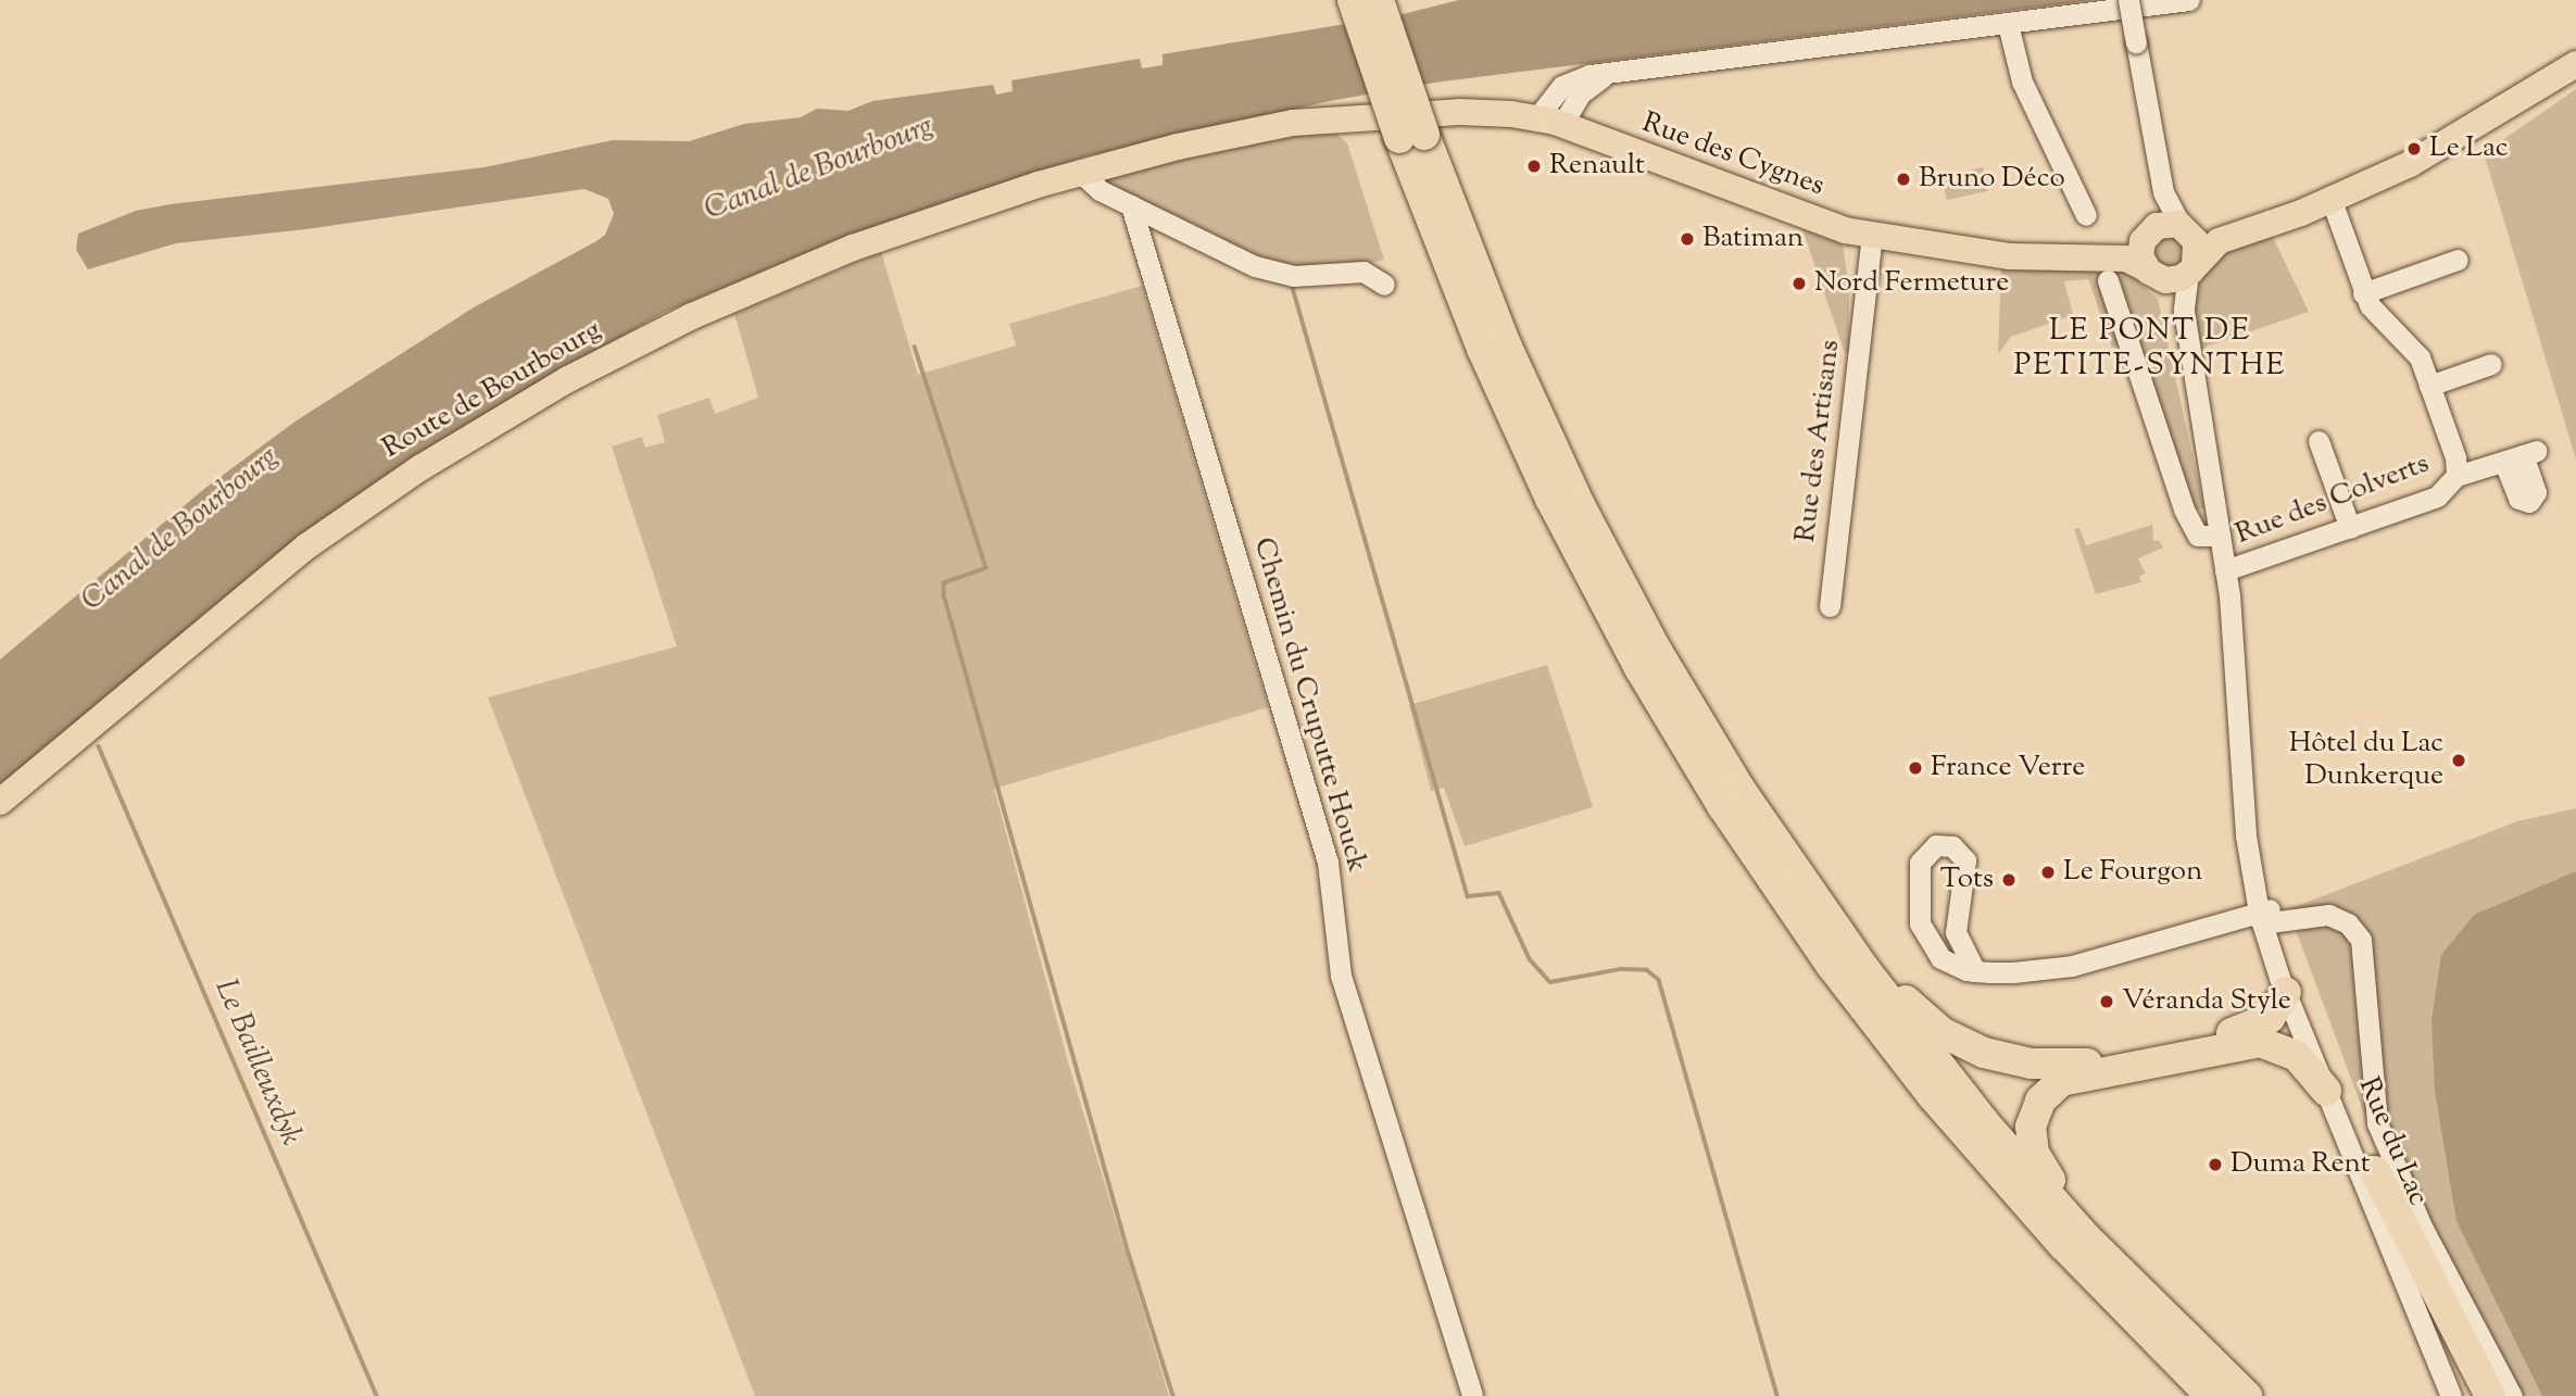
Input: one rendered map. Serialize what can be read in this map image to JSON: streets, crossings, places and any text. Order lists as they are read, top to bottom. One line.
{"streets":{"main road":["Rue des Cygnes","Route de Bourbourg"],"street":["Rue des Artisans","Rue des Colverts","Chemin du Cruputte Houck","Rue du Lac"]},"crossings":[["Rue des Cygnes","Route de Bourbourg"],["Rue des Cygnes","Rue des Artisans"],["Rue des Cygnes","Rue du Lac"],["Rue des Colverts","Rue du Lac"]],"districts":["LE PONT DE PETITE-SYNTHE"],"water":["Canal de Bourbourg","Le Bailleuxdyk"],"places":["Le Lac","Renault","Bruno Déco","Batiman","Nord Fermeture","Hôtel du Lac Dunkerque","France Verre","Le Fourgon","Tots","Véranda Style","Duma Rent"]}
